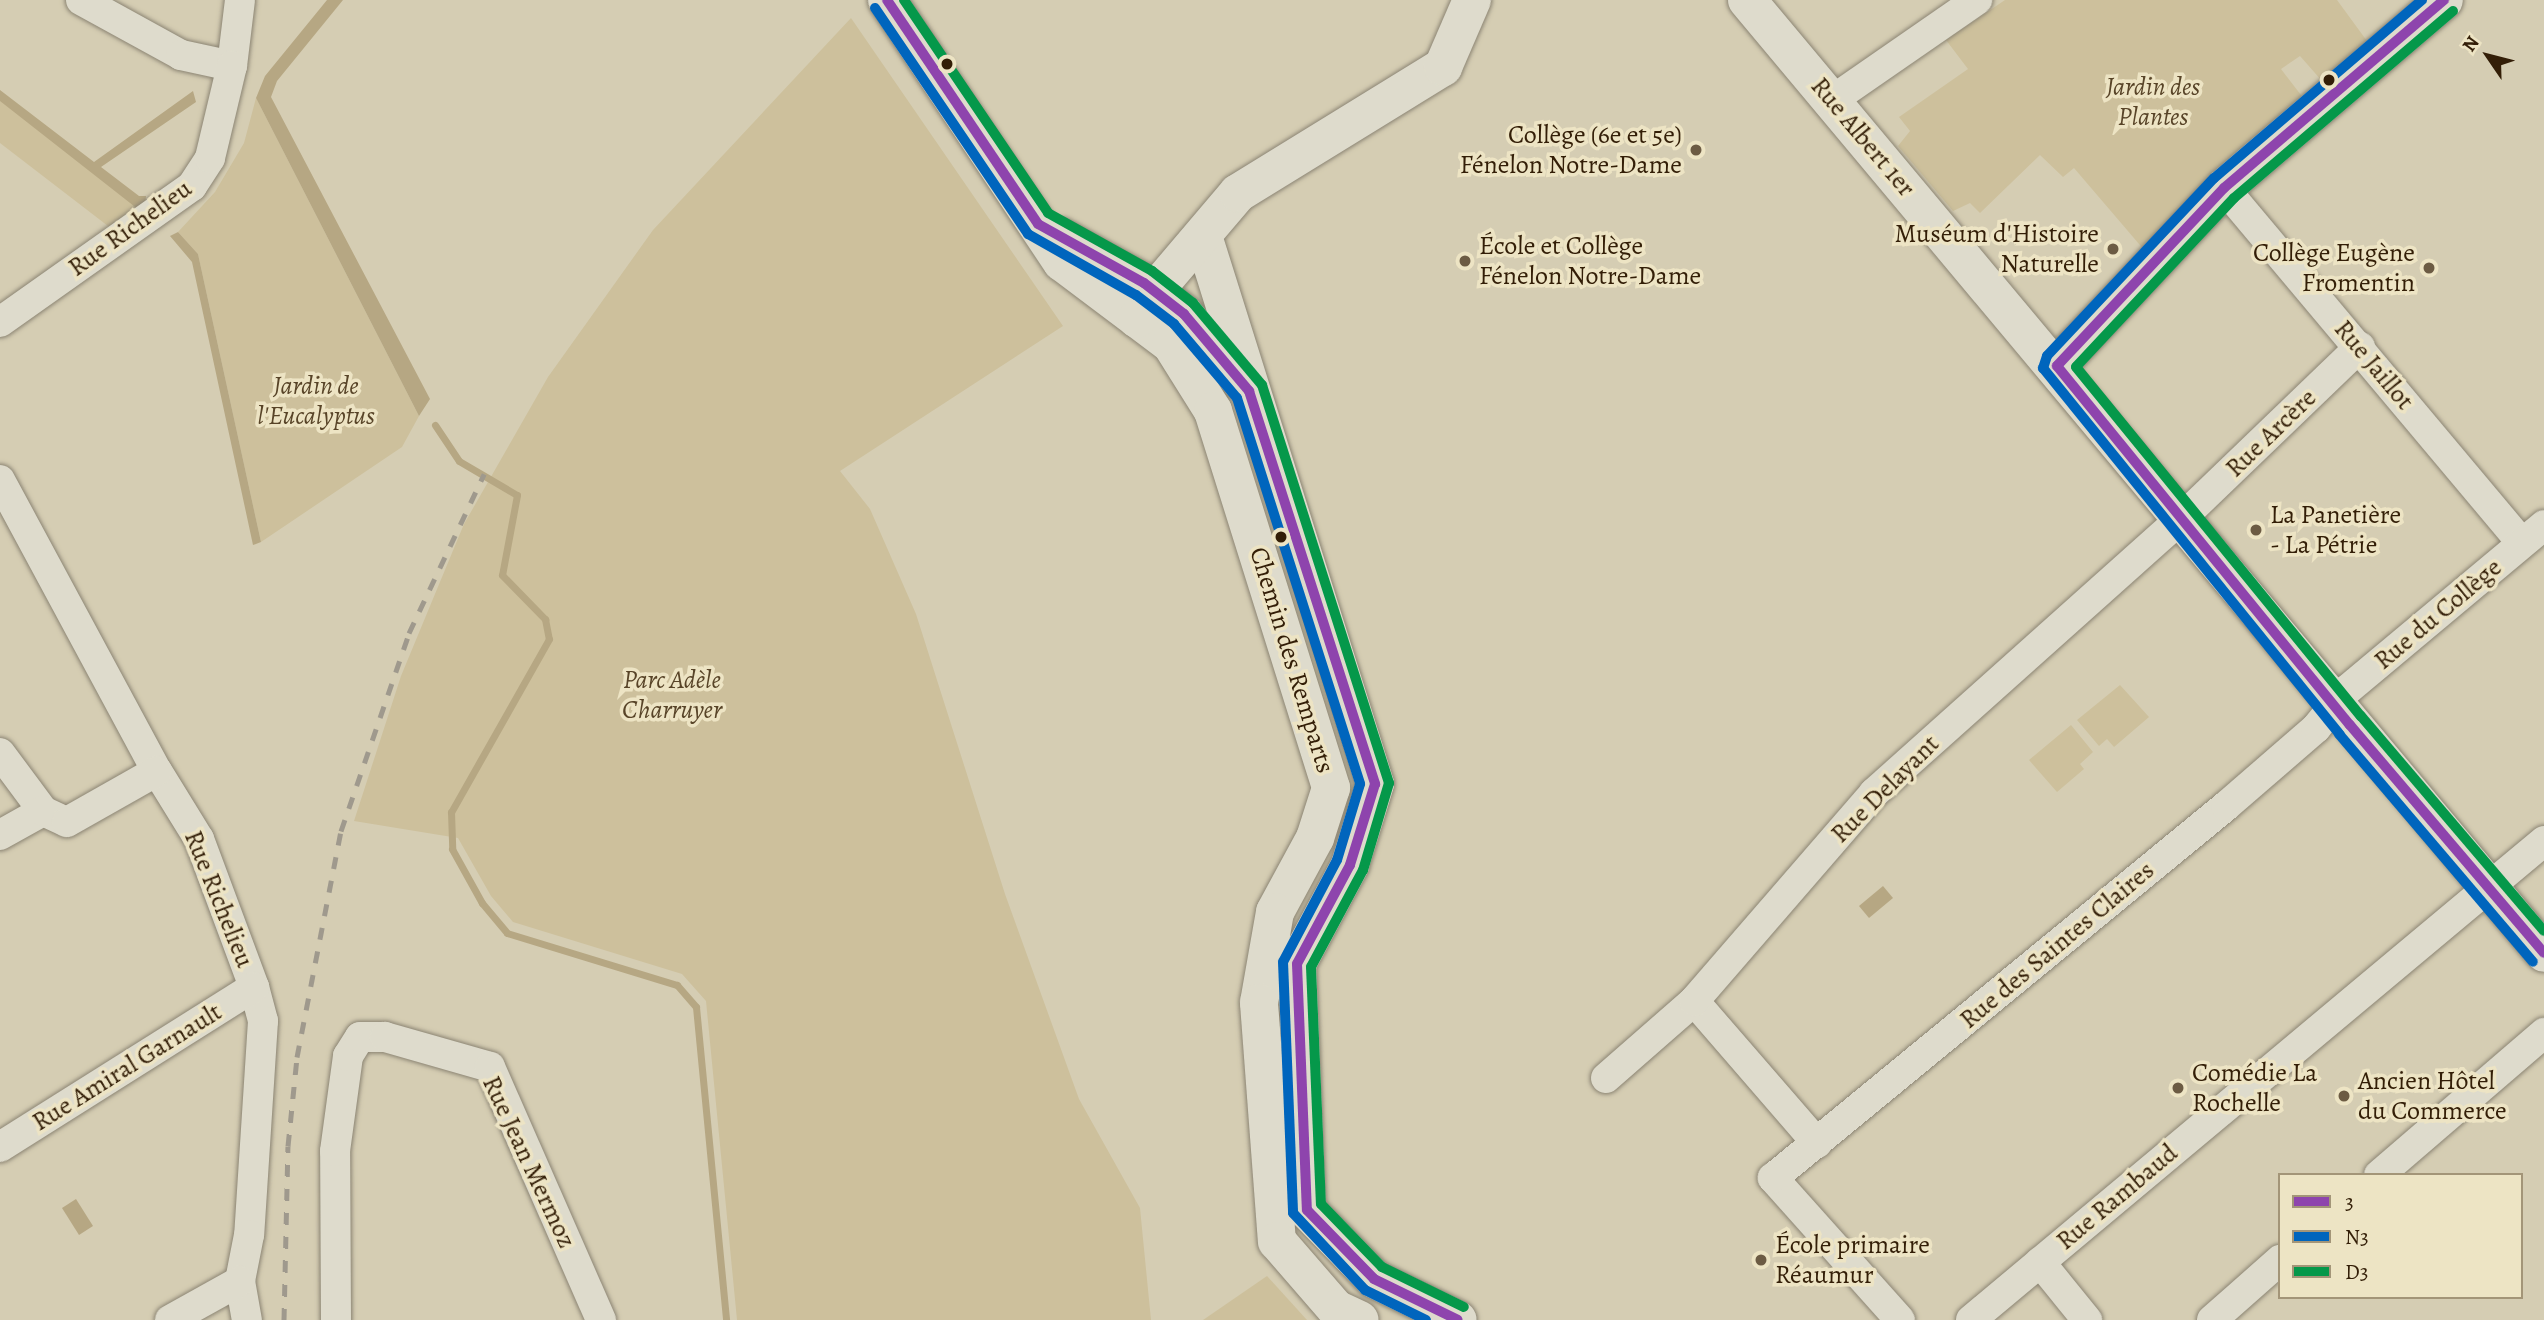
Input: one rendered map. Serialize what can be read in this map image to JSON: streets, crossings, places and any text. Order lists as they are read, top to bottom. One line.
{"streets":{"main road":["Rue Albert 1er","Chemin des Remparts"],"street":["Rue Richelieu","Rue Jaillot","Rue Arcère","Rue du Collège","Rue Delayant","Rue des Saintes Claires","Rue Amiral Garnault","Rue Jean Mermoz","Rue Rambaud"]},"crossings":[["Rue Albert 1er","Rue Arcère"],["Rue Albert 1er","Rue du Collège"],["Rue Albert 1er","Rue Delayant"],["Rue Albert 1er","Rue des Saintes Claires"],["Rue Albert 1er","Rue Rambaud"],["Rue Richelieu","Rue Amiral Garnault"],["Rue Jaillot","Rue Arcère"],["Rue Jaillot","Rue du Collège"],["Rue Arcère","Rue Delayant"],["Rue du Collège","Rue des Saintes Claires"]],"parks":["Jardin des Plantes","Jardin de l'Eucalyptus","Parc Adèle Charruyer"],"places":["Collège (6e et 5e) Fénelon Notre-Dame","Muséum d'Histoire Naturelle","École et Collège Fénelon Notre-Dame","Collège Eugène Fromentin","La Panetière - La Pétrie","Comédie La Rochelle","Ancien Hôtel du Commerce","École primaire Réaumur"],"lines":["transit line 3","transit line N3","transit line D3"],"legend":["3","N3","D3"],"north":"top left"}
